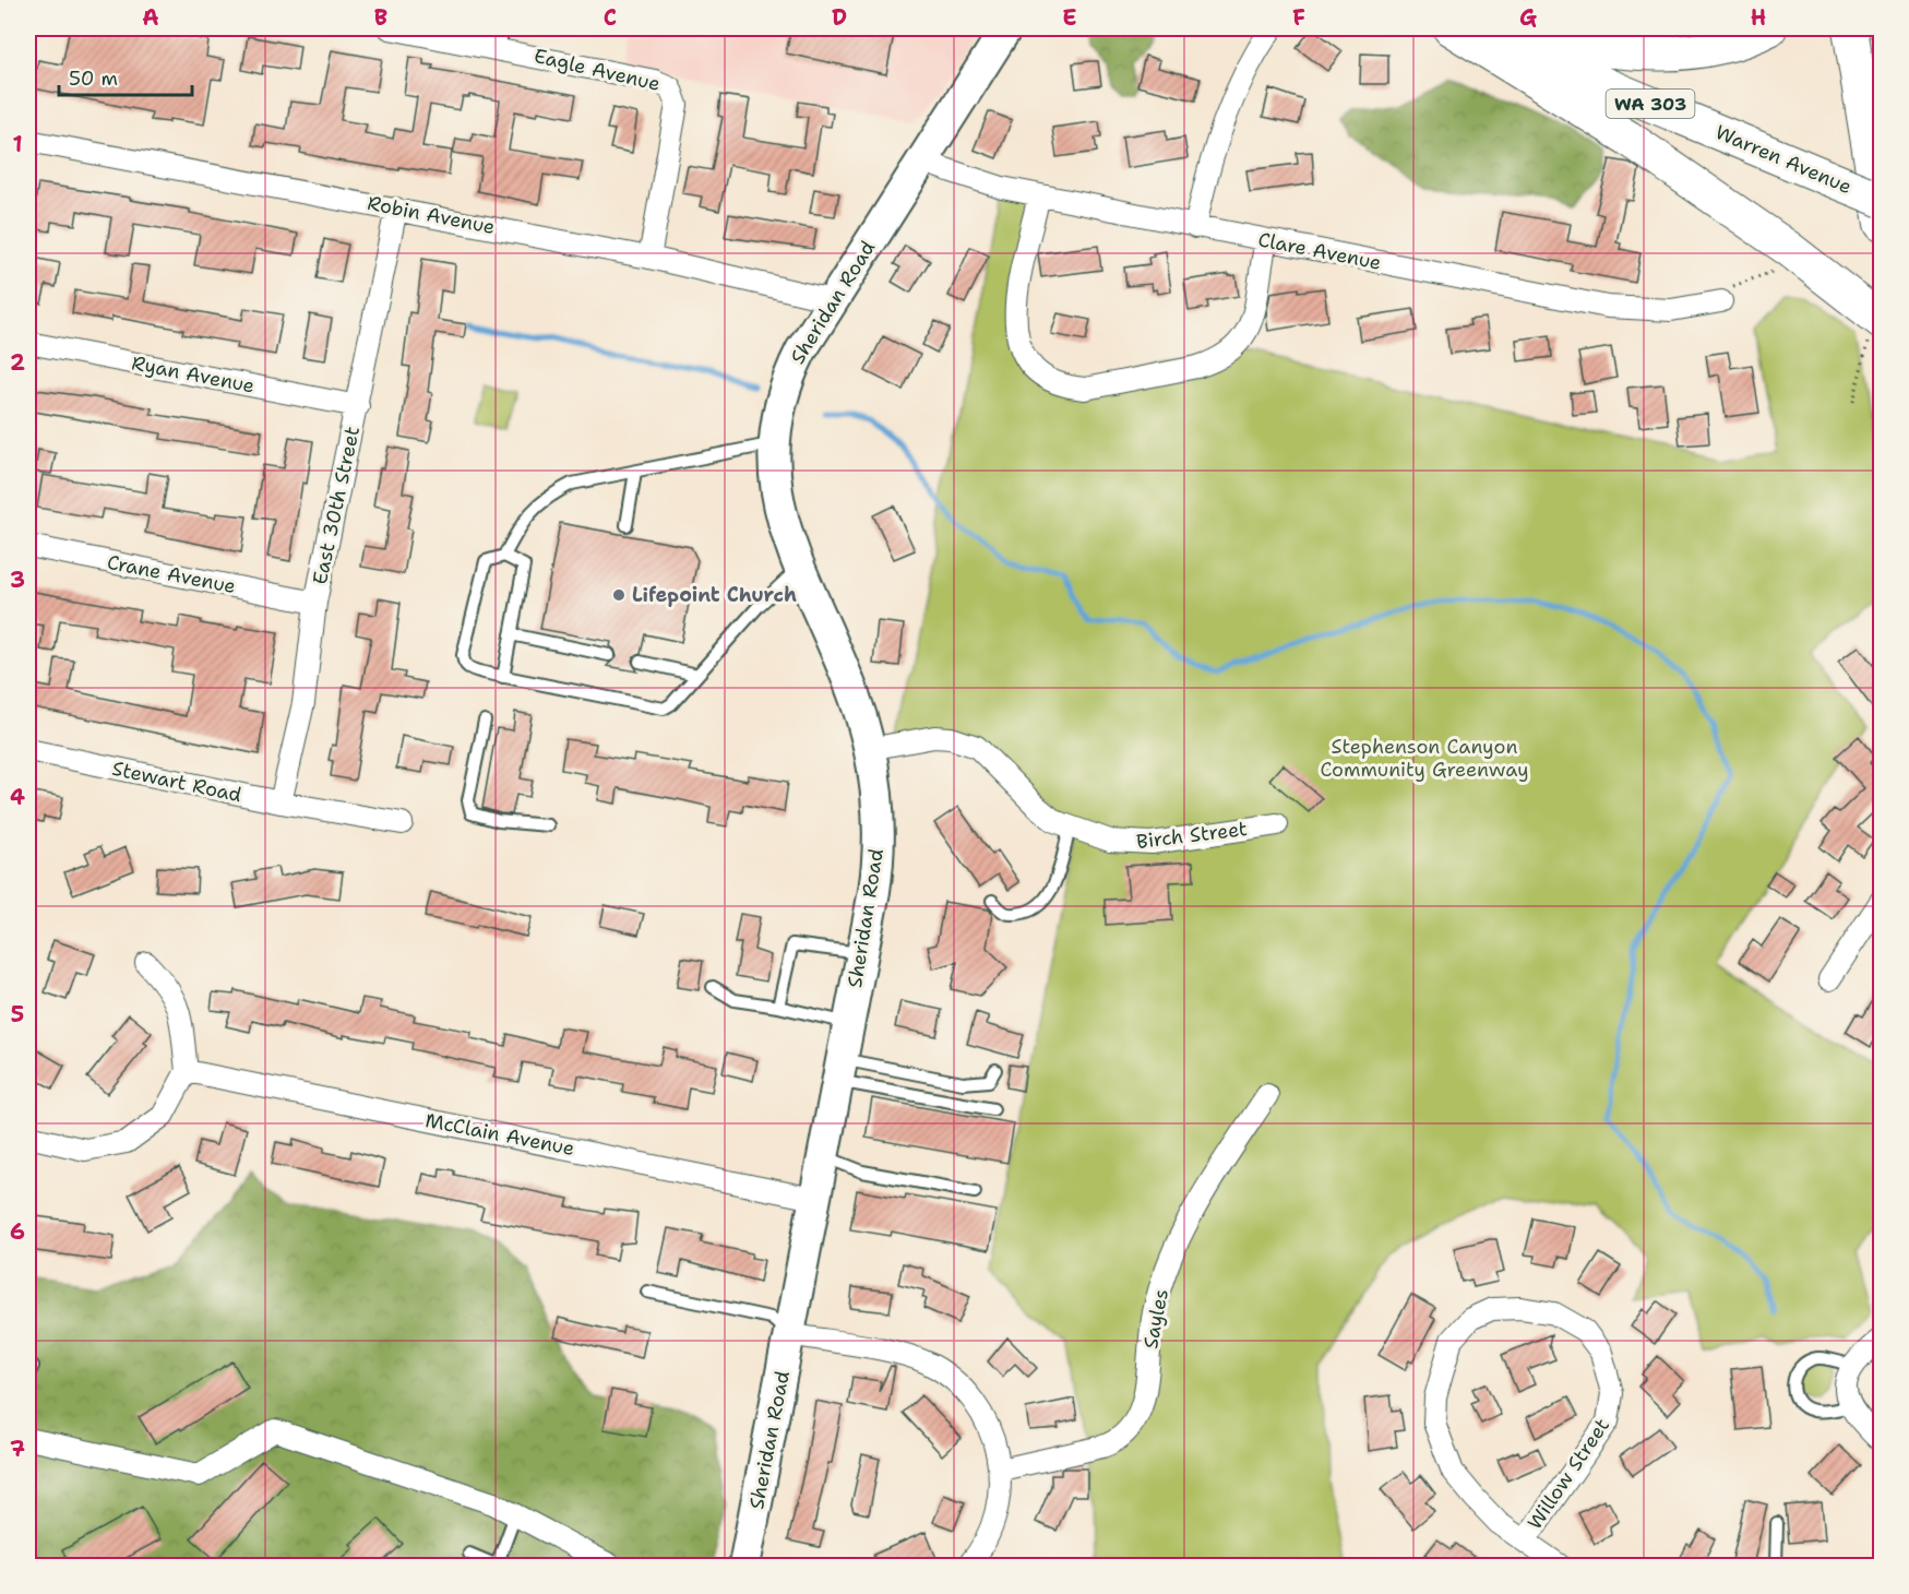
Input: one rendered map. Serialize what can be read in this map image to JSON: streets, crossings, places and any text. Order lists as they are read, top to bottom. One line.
{"streets":{"main road":["WA 303","Warren Avenue","Sheridan Road"],"street":["Eagle Avenue","Robin Avenue","Clare Avenue","Ryan Avenue","East 30th Street","Crane Avenue","Stewart Road","Birch Street","McClain Avenue","Sayles","Willow Street"]},"crossings":[["Eagle Avenue","Robin Avenue"],["Robin Avenue","Sheridan Road"],["Robin Avenue","East 30th Street"],["Clare Avenue","Sheridan Road"],["Sheridan Road","Birch Street"],["Sheridan Road","McClain Avenue"],["Ryan Avenue","East 30th Street"],["East 30th Street","Crane Avenue"],["East 30th Street","Stewart Road"]],"parks":["Stephenson Canyon Community Greenway"],"places":["Lifepoint Church"],"scale_bar":"50 m","grid":{"columns":["A","B","C","D","E","F","G","H"],"rows":["1","2","3","4","5","6","7"]}}
